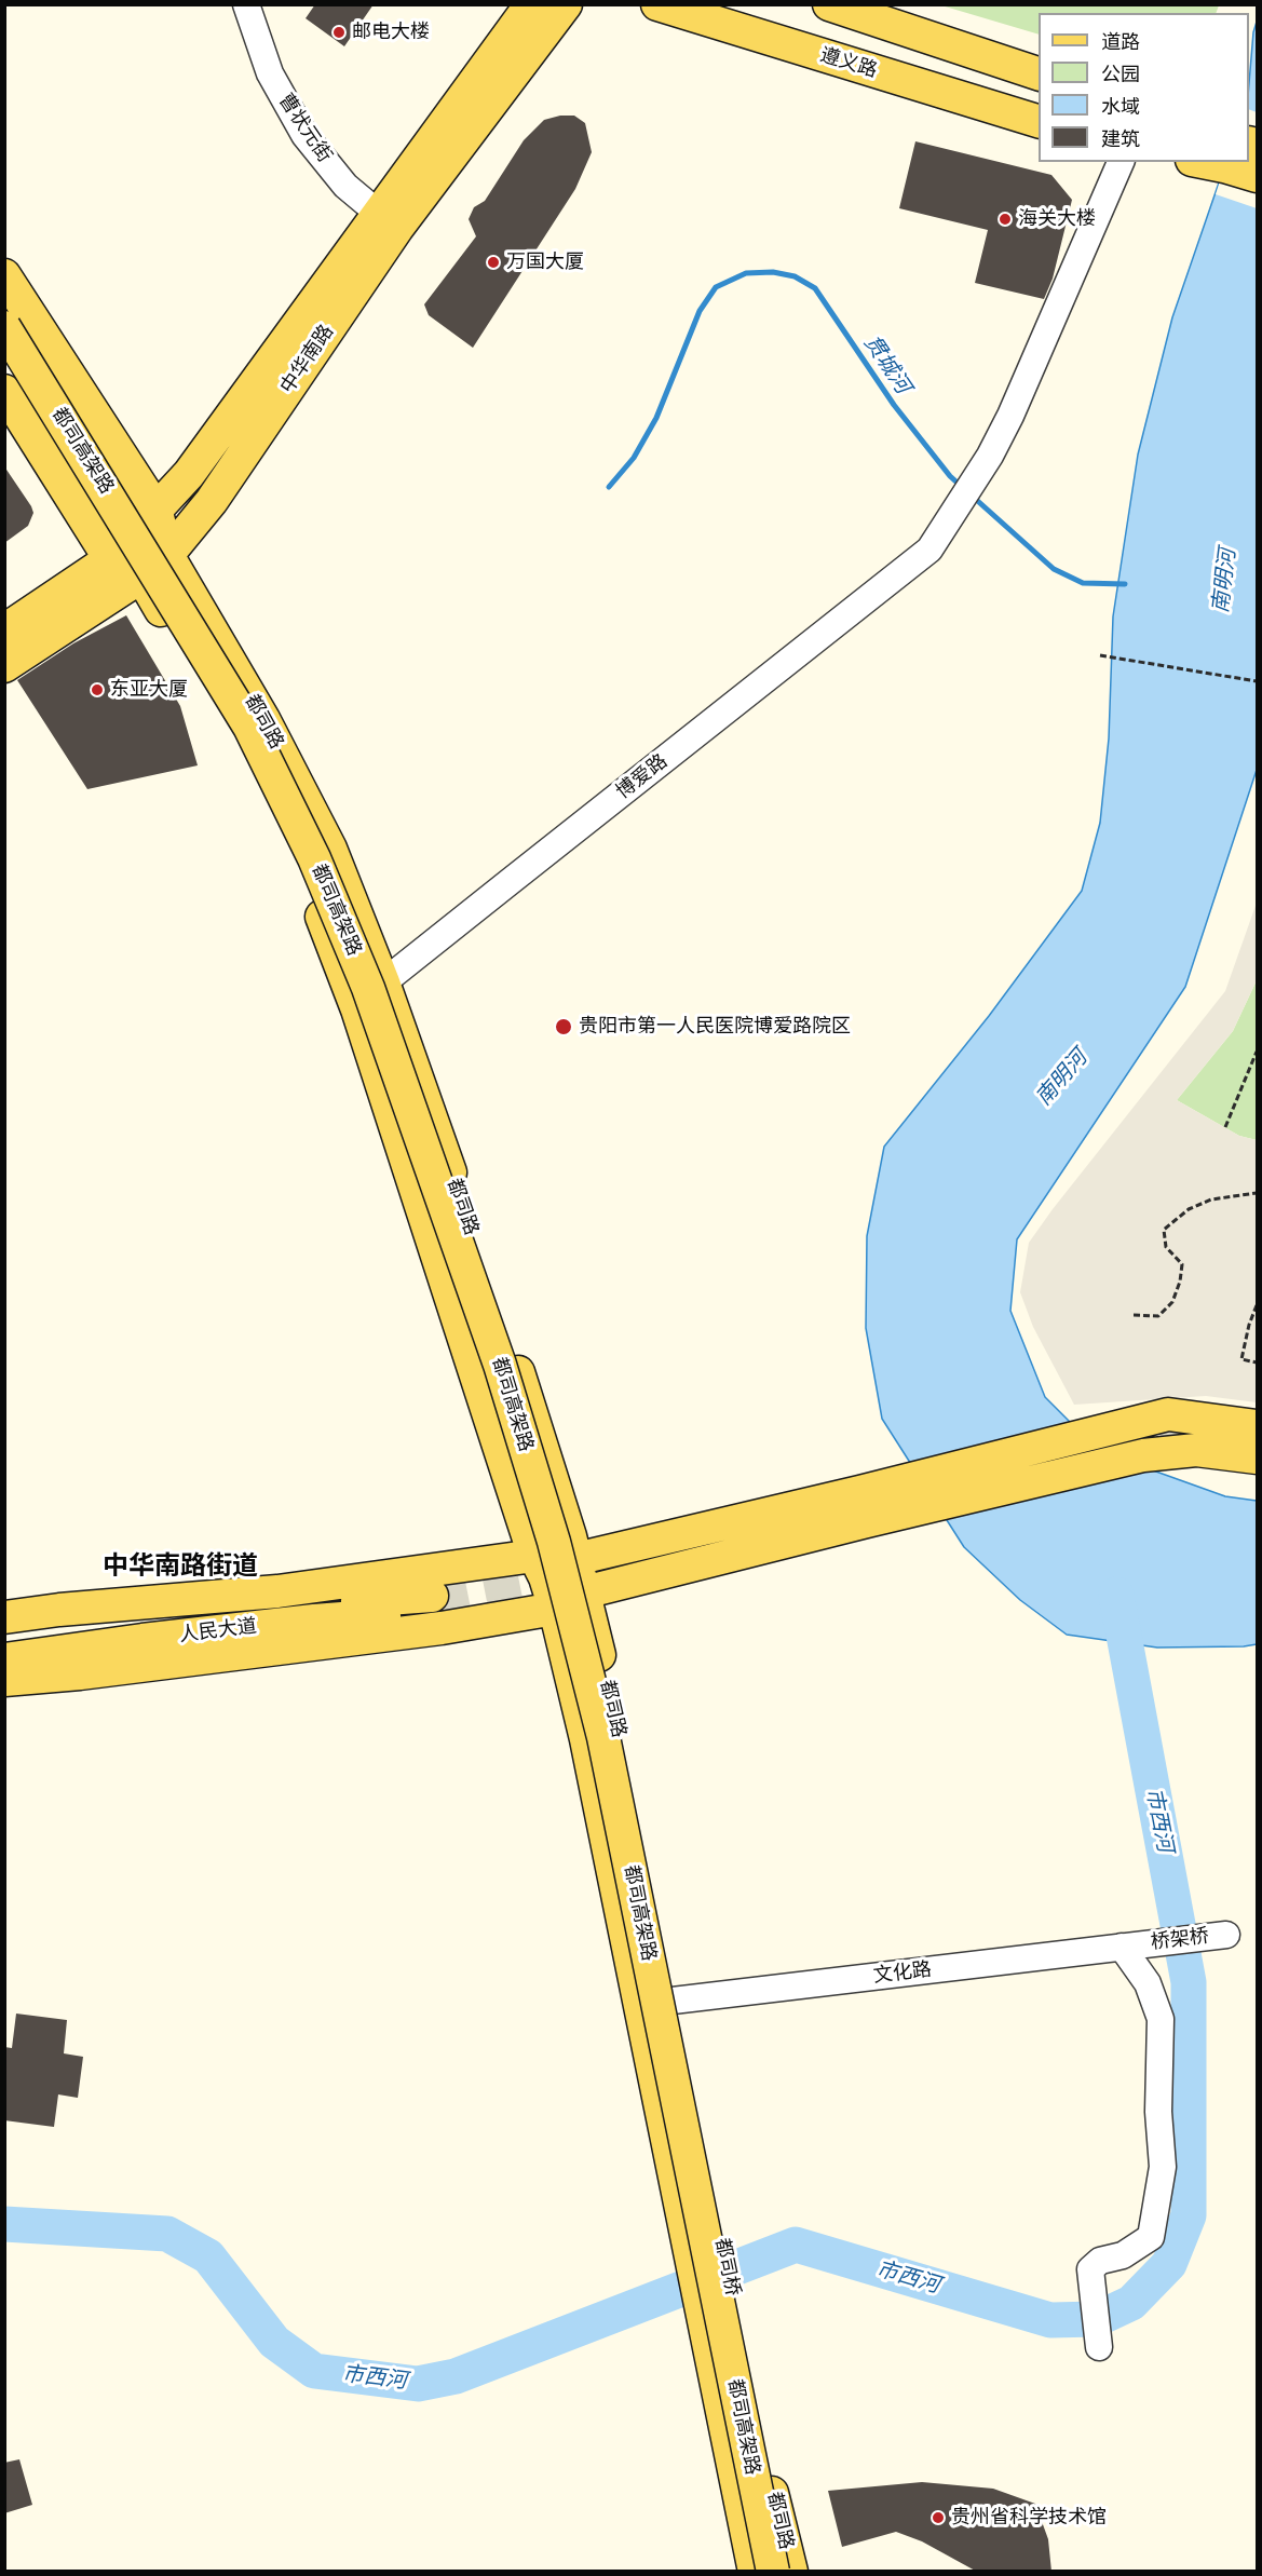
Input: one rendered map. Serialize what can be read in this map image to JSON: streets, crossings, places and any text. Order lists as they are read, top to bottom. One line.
{"streets":{"main road":["遵义路","中华南路","都司高架路","都司路","人民大道","都司桥"],"street":["曹状元街","博爱路","桥架桥","文化路"]},"crossings":[["曹状元街","中华南路"],["中华南路","都司路"],["都司路","博爱路"],["都司路","文化路"],["都司路","都司桥"],["桥架桥","文化路"]],"districts":["中华南路街道"],"water":["贯城河","南明河","市西河"],"places":["邮电大楼","海关大楼","万国大厦","东亚大厦","贵阳市第一人民医院博爱路院区","贵州省科学技术馆"],"legend":["道路","公园","水域","建筑"]}
